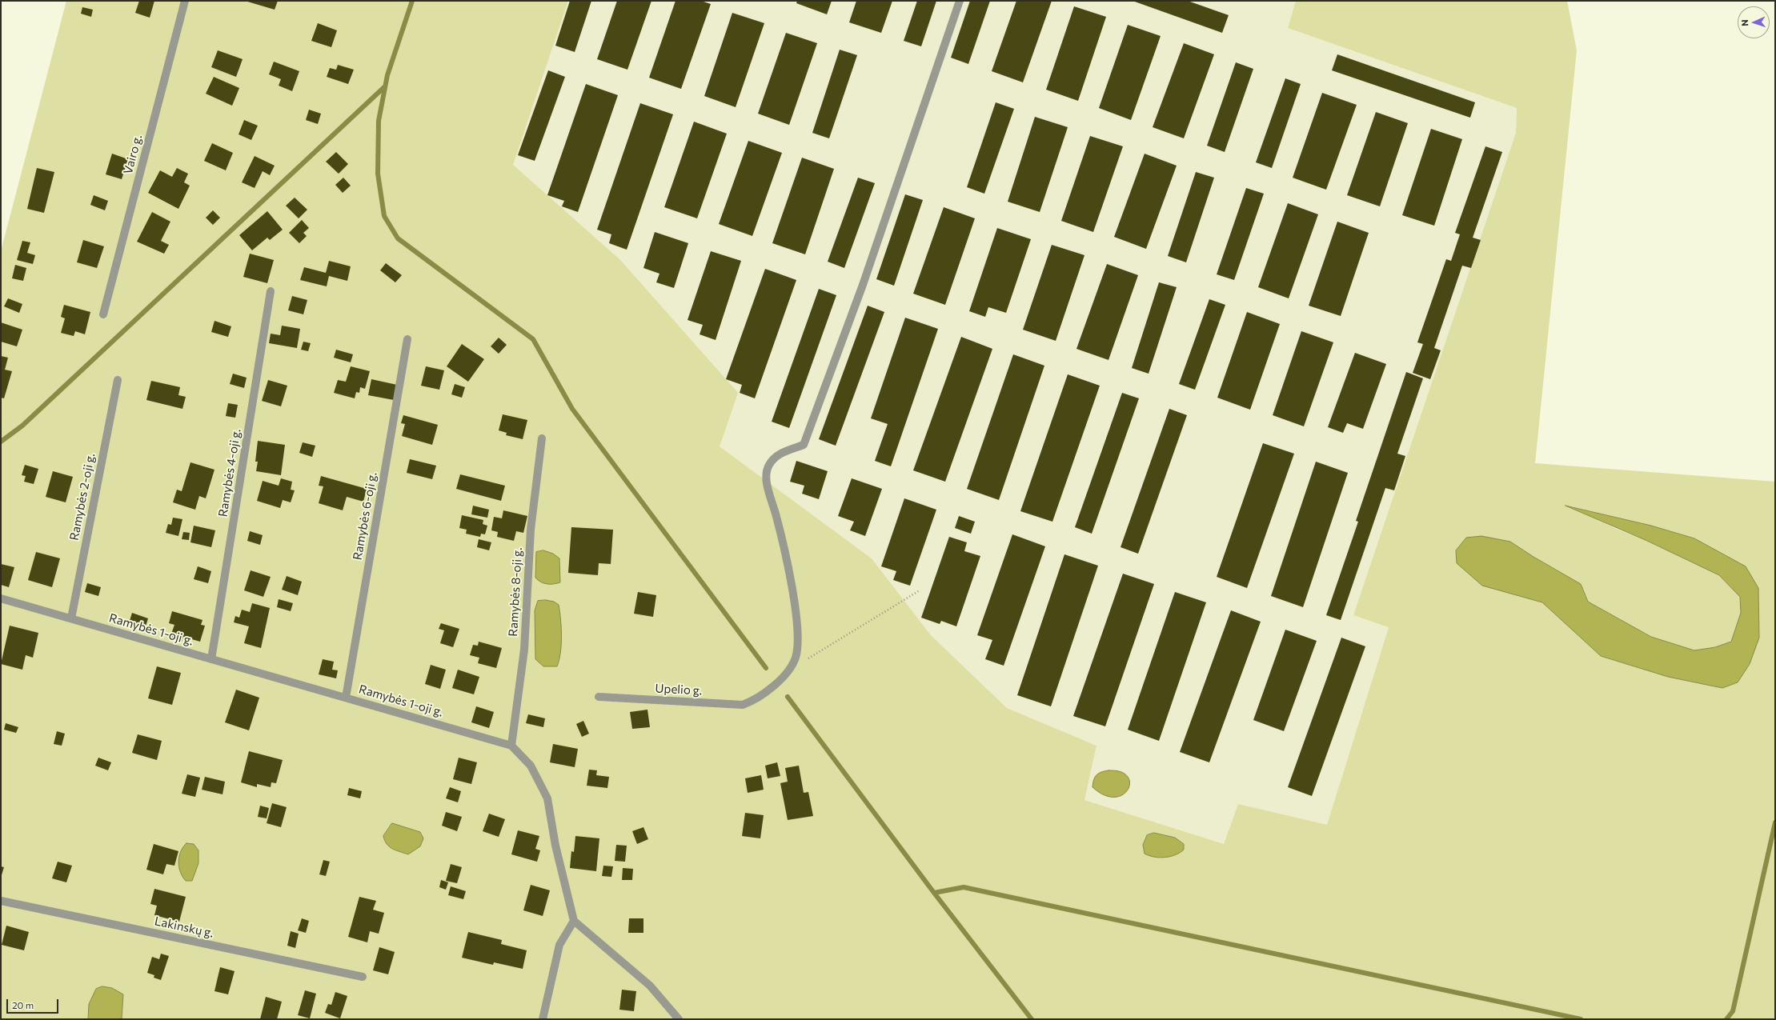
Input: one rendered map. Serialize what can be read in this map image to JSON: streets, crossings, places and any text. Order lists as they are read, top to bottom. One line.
{"streets":{"street":["Vairo g.","Ramybės 4-oji g.","Ramybės 2-oji g.","Ramybės 6-oji g.","Ramybės 8-oji g.","Ramybės 1-oji g.","Upelio g.","Lakinskų g."]},"crossings":[["Ramybės 4-oji g.","Ramybės 1-oji g."],["Ramybės 2-oji g.","Ramybės 1-oji g."],["Ramybės 6-oji g.","Ramybės 1-oji g."],["Ramybės 8-oji g.","Ramybės 1-oji g."]],"scale_bar":"20 m","north":"left"}
